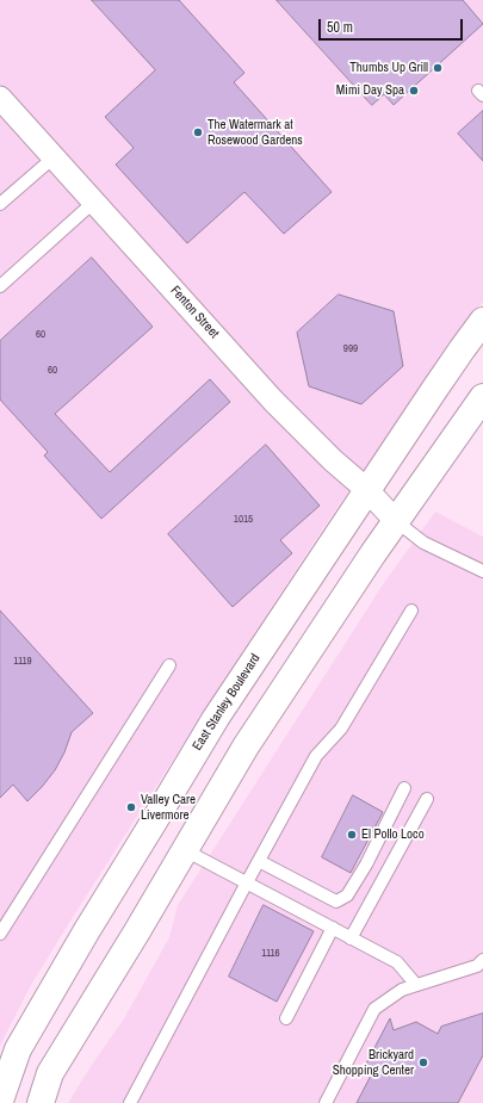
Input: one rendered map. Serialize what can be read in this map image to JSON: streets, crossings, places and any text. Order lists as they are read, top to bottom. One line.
{"streets":{"main road":["East Stanley Boulevard"],"street":["Fenton Street"]},"crossings":[["Fenton Street","East Stanley Boulevard"]],"places":["Thumbs Up Grill","Mimi Day Spa","The Watermark at Rosewood Gardens","Valley Care Livermore","El Pollo Loco","Brickyard Shopping Center"],"house_numbers":["60","999","60","1015","1119","1116"],"scale_bar":"50 m"}
